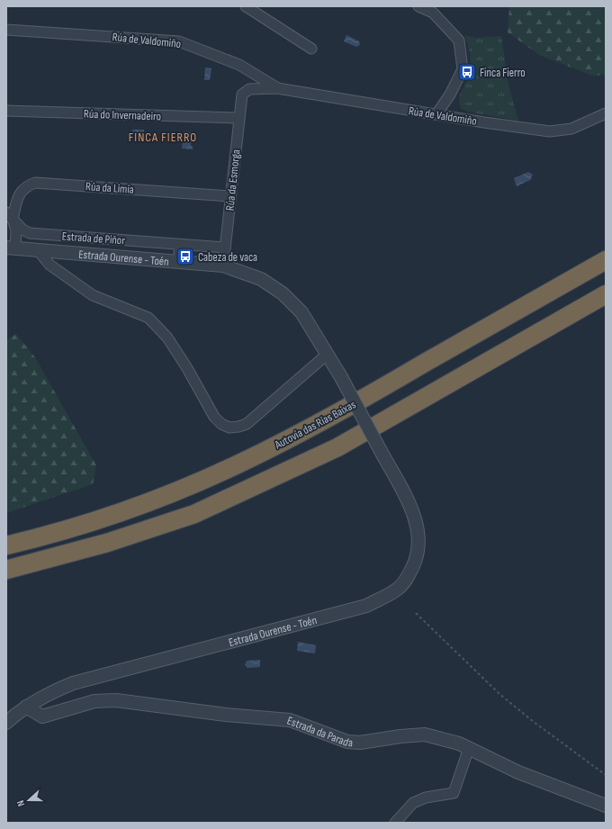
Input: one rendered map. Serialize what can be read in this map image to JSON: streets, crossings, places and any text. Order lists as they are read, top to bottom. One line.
{"streets":{"highway":["Autovía das Rías Baixas"],"street":["Rúa de Valdomiño","Rúa do Invernadeiro","Rúa da Esmorga","Rúa da Limia","Estrada de Piñor","Estrada Ourense - Toén","Estrada da Parada"]},"crossings":[["Rúa de Valdomiño","Rúa da Esmorga"],["Rúa do Invernadeiro","Rúa da Esmorga"],["Rúa da Esmorga","Rúa da Limia"],["Rúa da Esmorga","Estrada de Piñor"],["Rúa da Esmorga","Estrada Ourense - Toén"],["Rúa da Limia","Estrada de Piñor"],["Estrada Ourense - Toén","Estrada da Parada"]],"districts":["FINCA FIERRO"],"places":{"bus stop":["Finca Fierro","Cabeza de vaca"]},"north":"left"}
